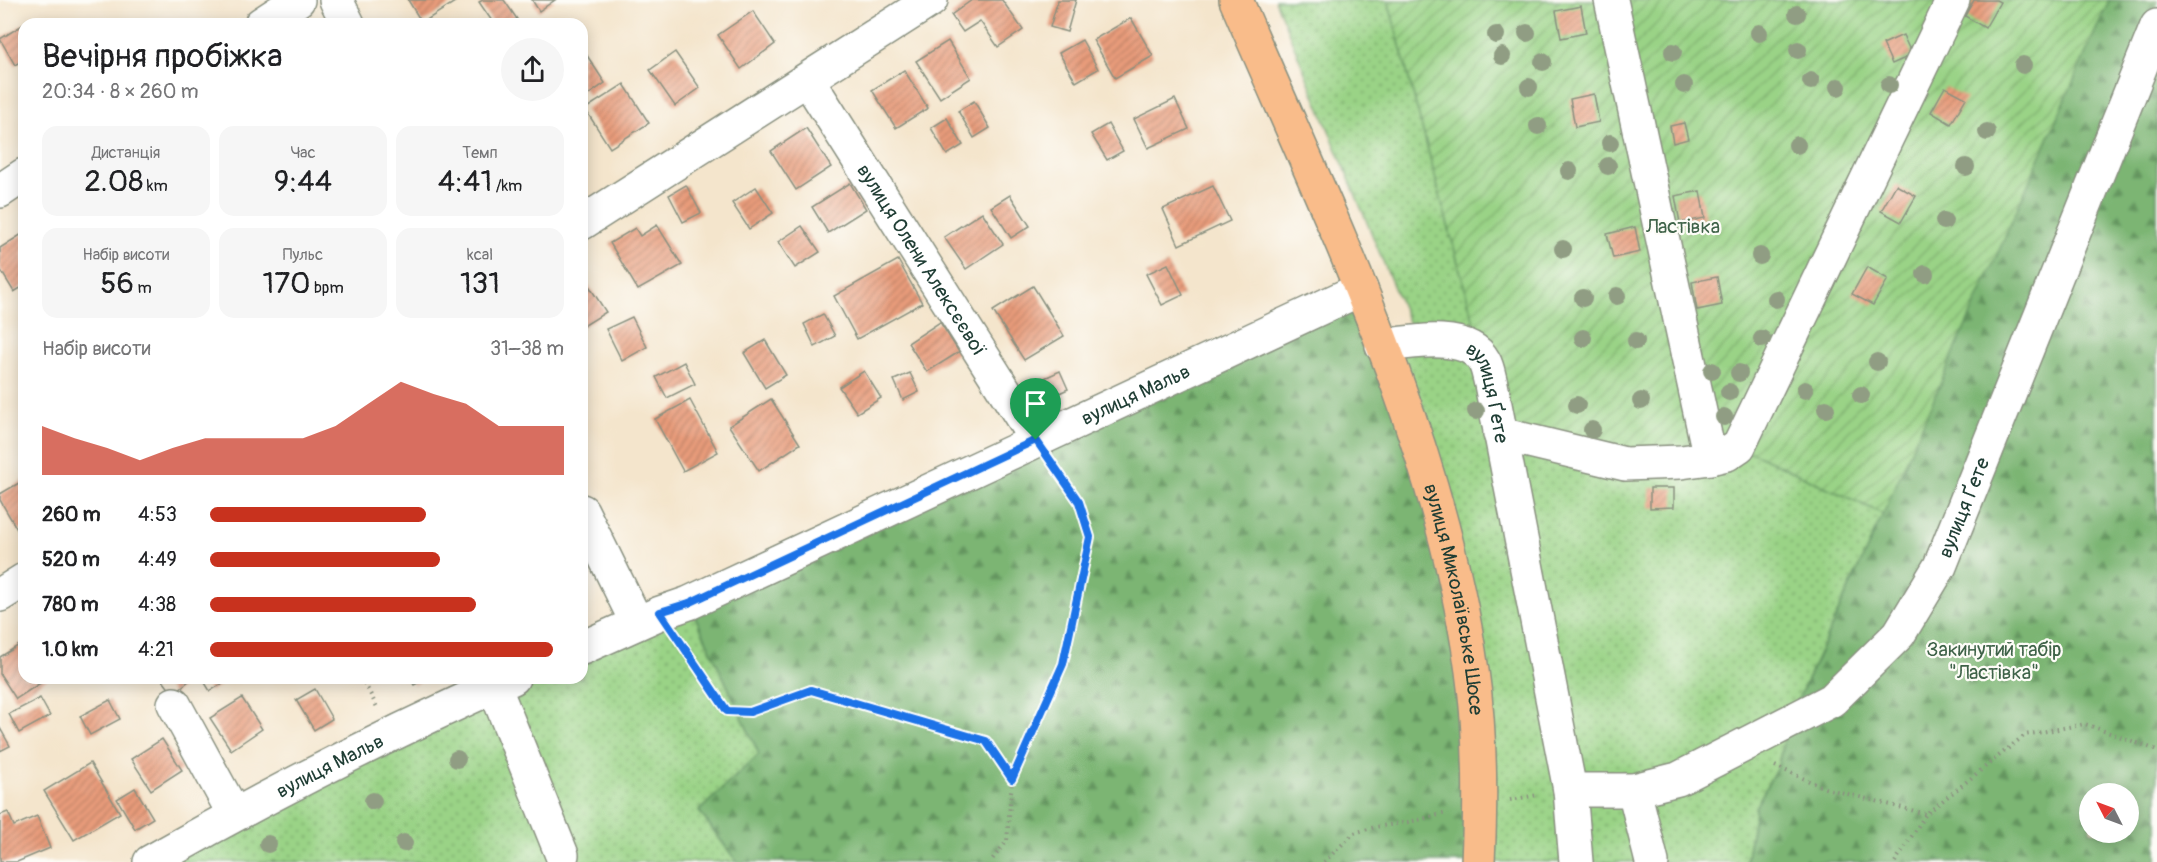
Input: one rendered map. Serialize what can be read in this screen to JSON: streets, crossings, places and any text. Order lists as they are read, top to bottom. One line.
{"streets":{"main road":["вулиця Миколаївське Шосе"],"street":["вулиця Олени Алексєєвої","вулиця Мальв","вулиця Ґете"]},"crossings":[["вулиця Олени Алексєєвої","вулиця Мальв"],["вулиця Ґете","вулиця Миколаївське Шосе"]],"parks":["Ластівка","Закинутий табір \"Ластівка\""],"north":"top left","page":{"heading":["Вечірня пробіжка","20:34 · 8 × 260 m"],"stats":[["Дистанція","2.08 km"],["Час","9:44"],["Темп","4:41 /km"],["Набір висоти","56 m"],["Пульс","170 bpm"],["kcal","131"]],"chart":["Набір висоти","31–38 m"],"list":[{"name":"260 m","note":"4:53"},{"name":"520 m","note":"4:49"},{"name":"780 m","note":"4:38"},{"name":"1.0 km","note":"4:21"}]}}
